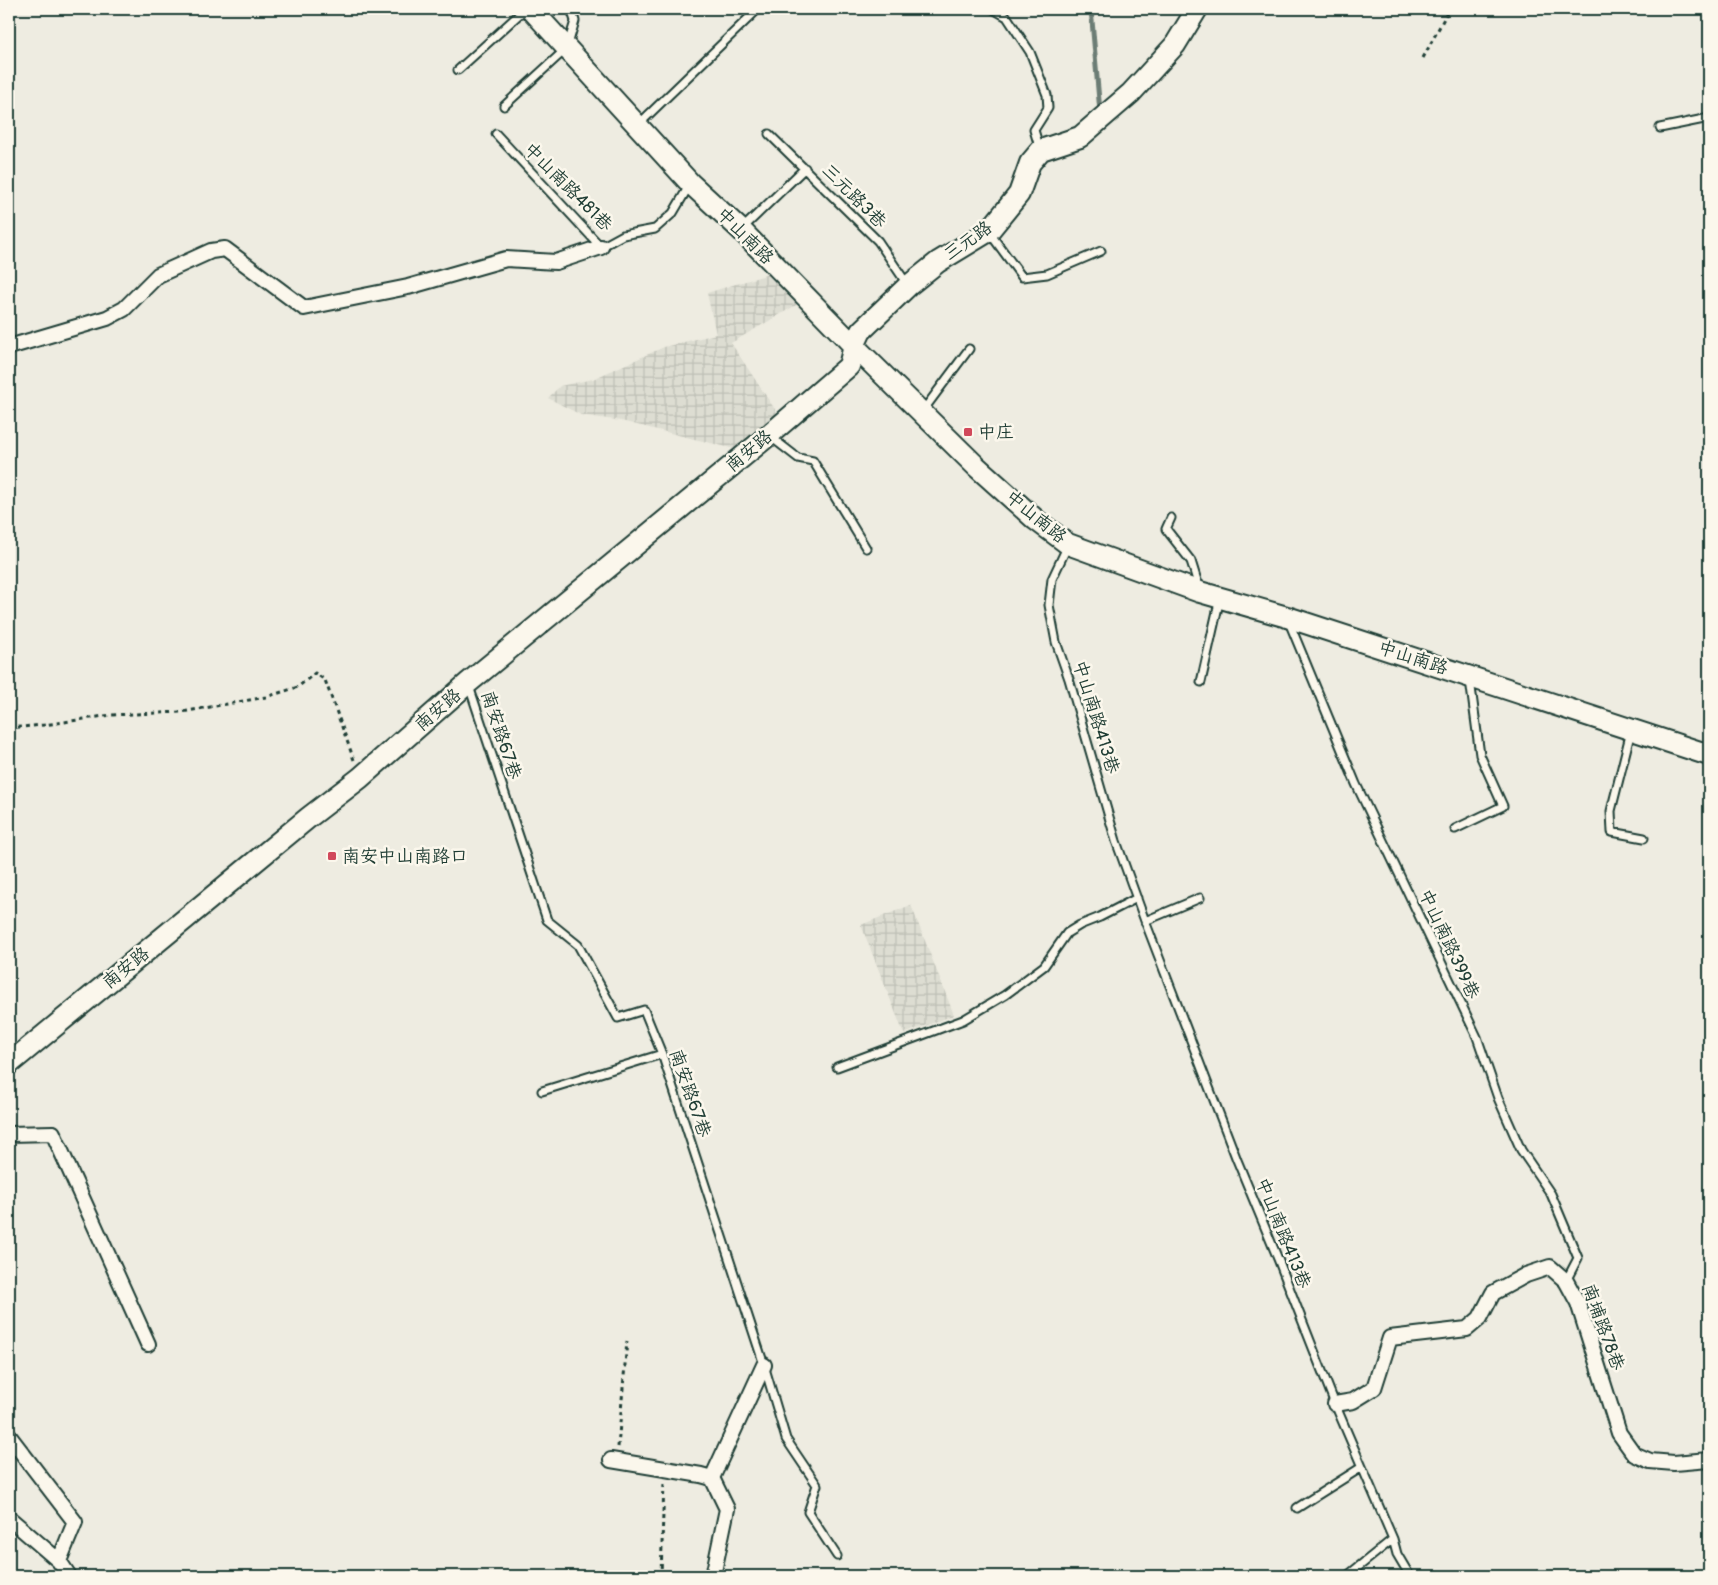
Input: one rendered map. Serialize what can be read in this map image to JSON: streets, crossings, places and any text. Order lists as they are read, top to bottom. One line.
{"streets":{"street":["中山南路","三元路","南安路","南埔路78巷"],"lane":["中山南路481巷","三元路3巷","中山南路413巷","南安路67巷","中山南路399巷"]},"crossings":[["中山南路481巷","中山南路"],["三元路3巷","三元路"],["中山南路","三元路"],["中山南路","南安路"],["中山南路","中山南路413巷"],["中山南路","中山南路399巷"],["三元路","南安路"],["南安路","南安路67巷"],["中山南路413巷","南埔路78巷"],["中山南路399巷","南埔路78巷"]],"places":{"transit":["中庄","南安中山南路口"]}}
